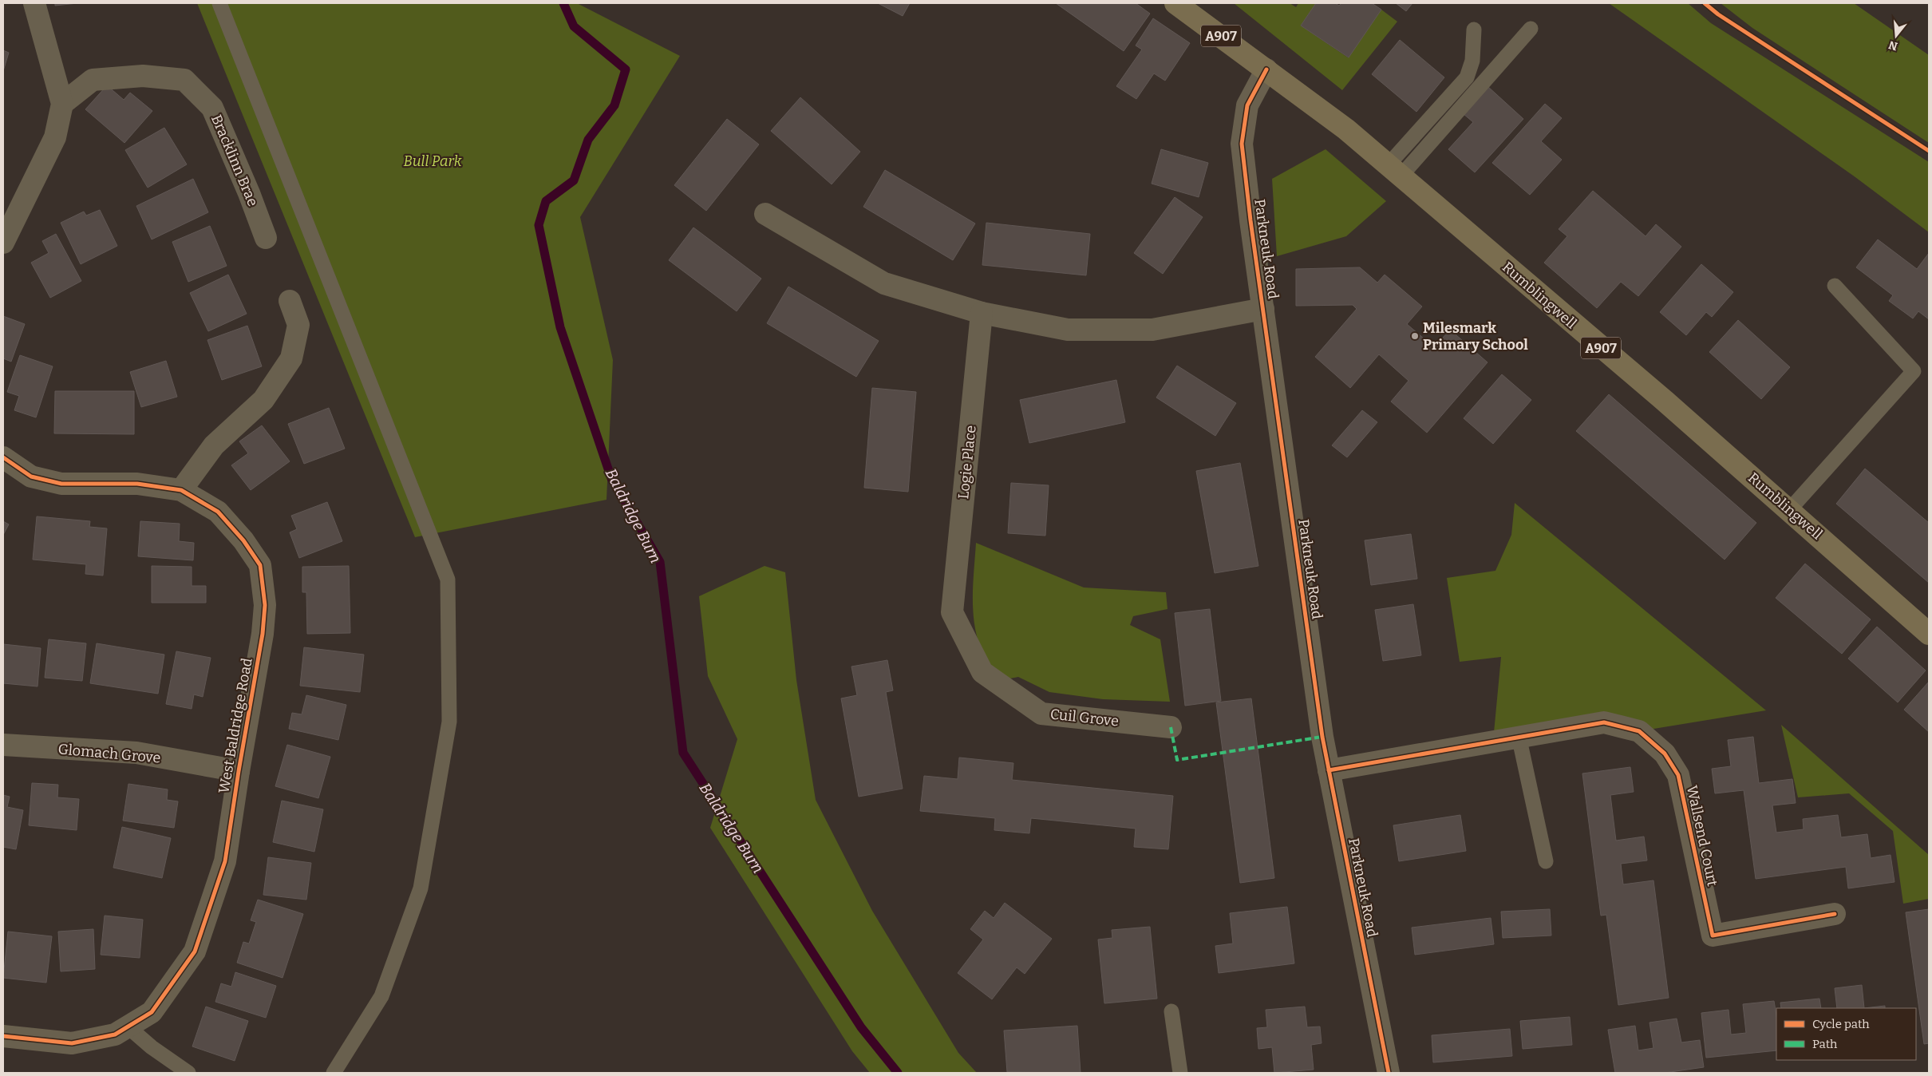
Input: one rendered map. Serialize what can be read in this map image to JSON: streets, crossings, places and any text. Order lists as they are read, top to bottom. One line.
{"streets":{"main road":["A907","Rumblingwell"],"street":["Bracklinn Brae","Parkneuk Road","Logie Place","Cuil Grove","West Baldridge Road","Glomach Grove","Wallsend Court"]},"crossings":[["Parkneuk Road","Rumblingwell"],["Parkneuk Road","Wallsend Court"],["Logie Place","Cuil Grove"],["West Baldridge Road","Glomach Grove"]],"water":["Baldridge Burn"],"parks":["Bull Park"],"places":["Milesmark Primary School"],"legend":["Cycle path","Path"],"north":"bottom"}
